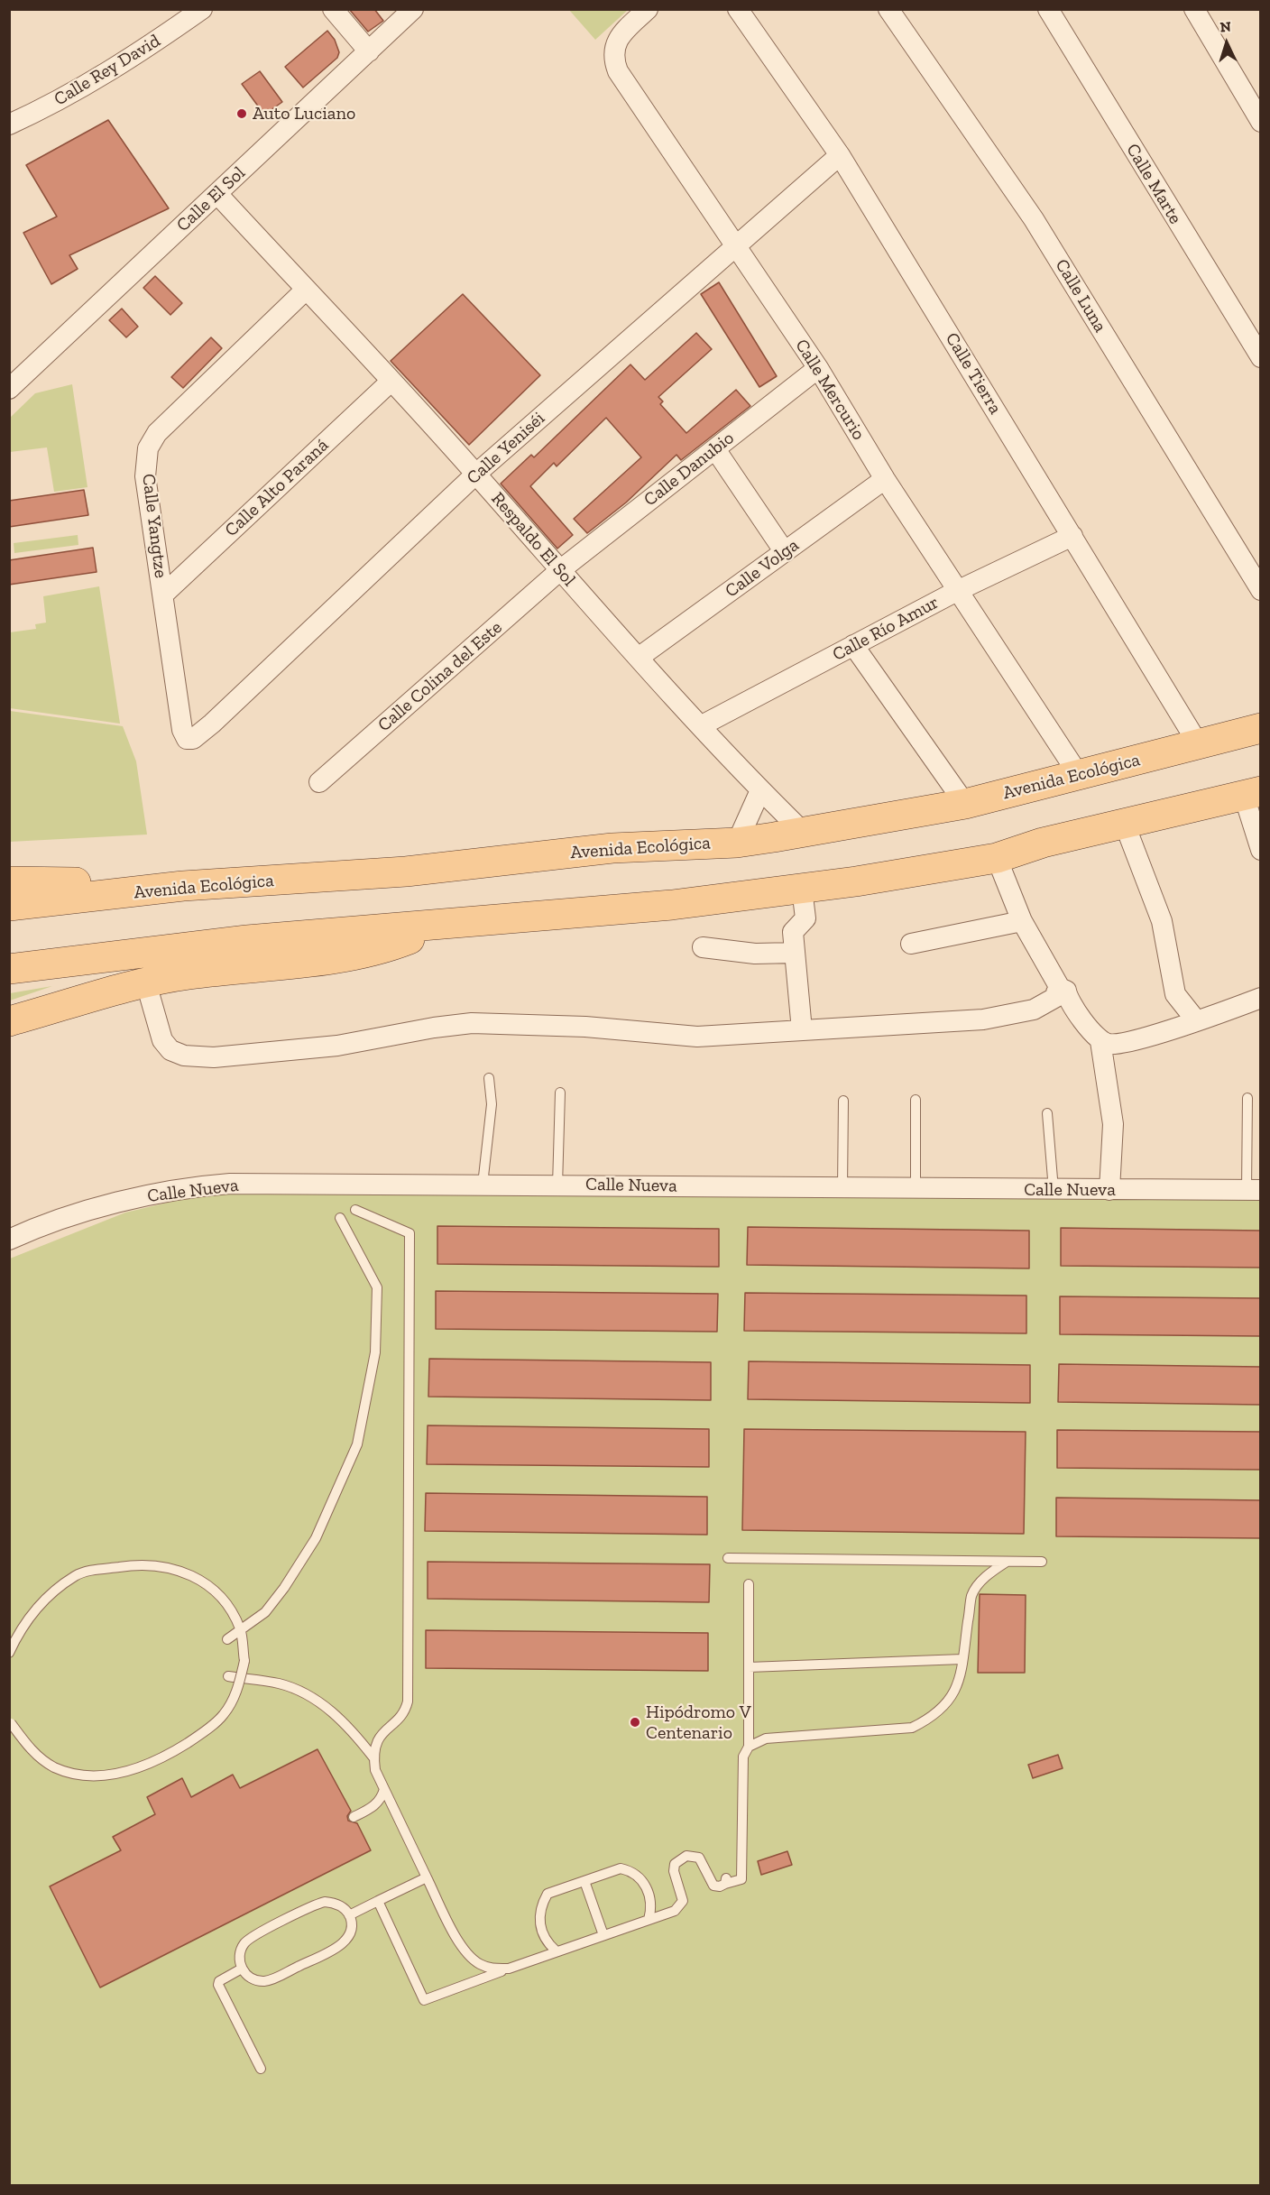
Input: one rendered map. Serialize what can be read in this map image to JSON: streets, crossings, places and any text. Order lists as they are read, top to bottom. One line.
{"streets":{"main road":["Avenida Ecológica"],"street":["Calle Rey David","Calle Marte","Calle El Sol","Calle Luna","Calle Tierra","Calle Mercurio","Calle Yeniséi","Calle Danubio","Calle Alto Paraná","Calle Yangtze","Respaldo El Sol","Calle Volga","Calle Río Amur","Calle Colina del Este","Calle Nueva"]},"crossings":[["Calle El Sol","Respaldo El Sol"],["Calle Tierra","Calle Yeniséi"],["Calle Tierra","Calle Río Amur"],["Calle Tierra","Avenida Ecológica"],["Calle Mercurio","Calle Yeniséi"],["Calle Mercurio","Calle Danubio"],["Calle Mercurio","Calle Volga"],["Calle Mercurio","Calle Río Amur"],["Calle Mercurio","Avenida Ecológica"],["Calle Yeniséi","Calle Yangtze"],["Calle Yeniséi","Respaldo El Sol"],["Calle Danubio","Respaldo El Sol"],["Calle Danubio","Calle Colina del Este"],["Calle Alto Paraná","Calle Yangtze"],["Calle Alto Paraná","Respaldo El Sol"],["Calle Yangtze","Respaldo El Sol"],["Respaldo El Sol","Calle Volga"],["Respaldo El Sol","Calle Río Amur"],["Respaldo El Sol","Calle Colina del Este"],["Respaldo El Sol","Avenida Ecológica"]],"places":["Auto Luciano","Hipódromo V Centenario"],"north":"top"}
